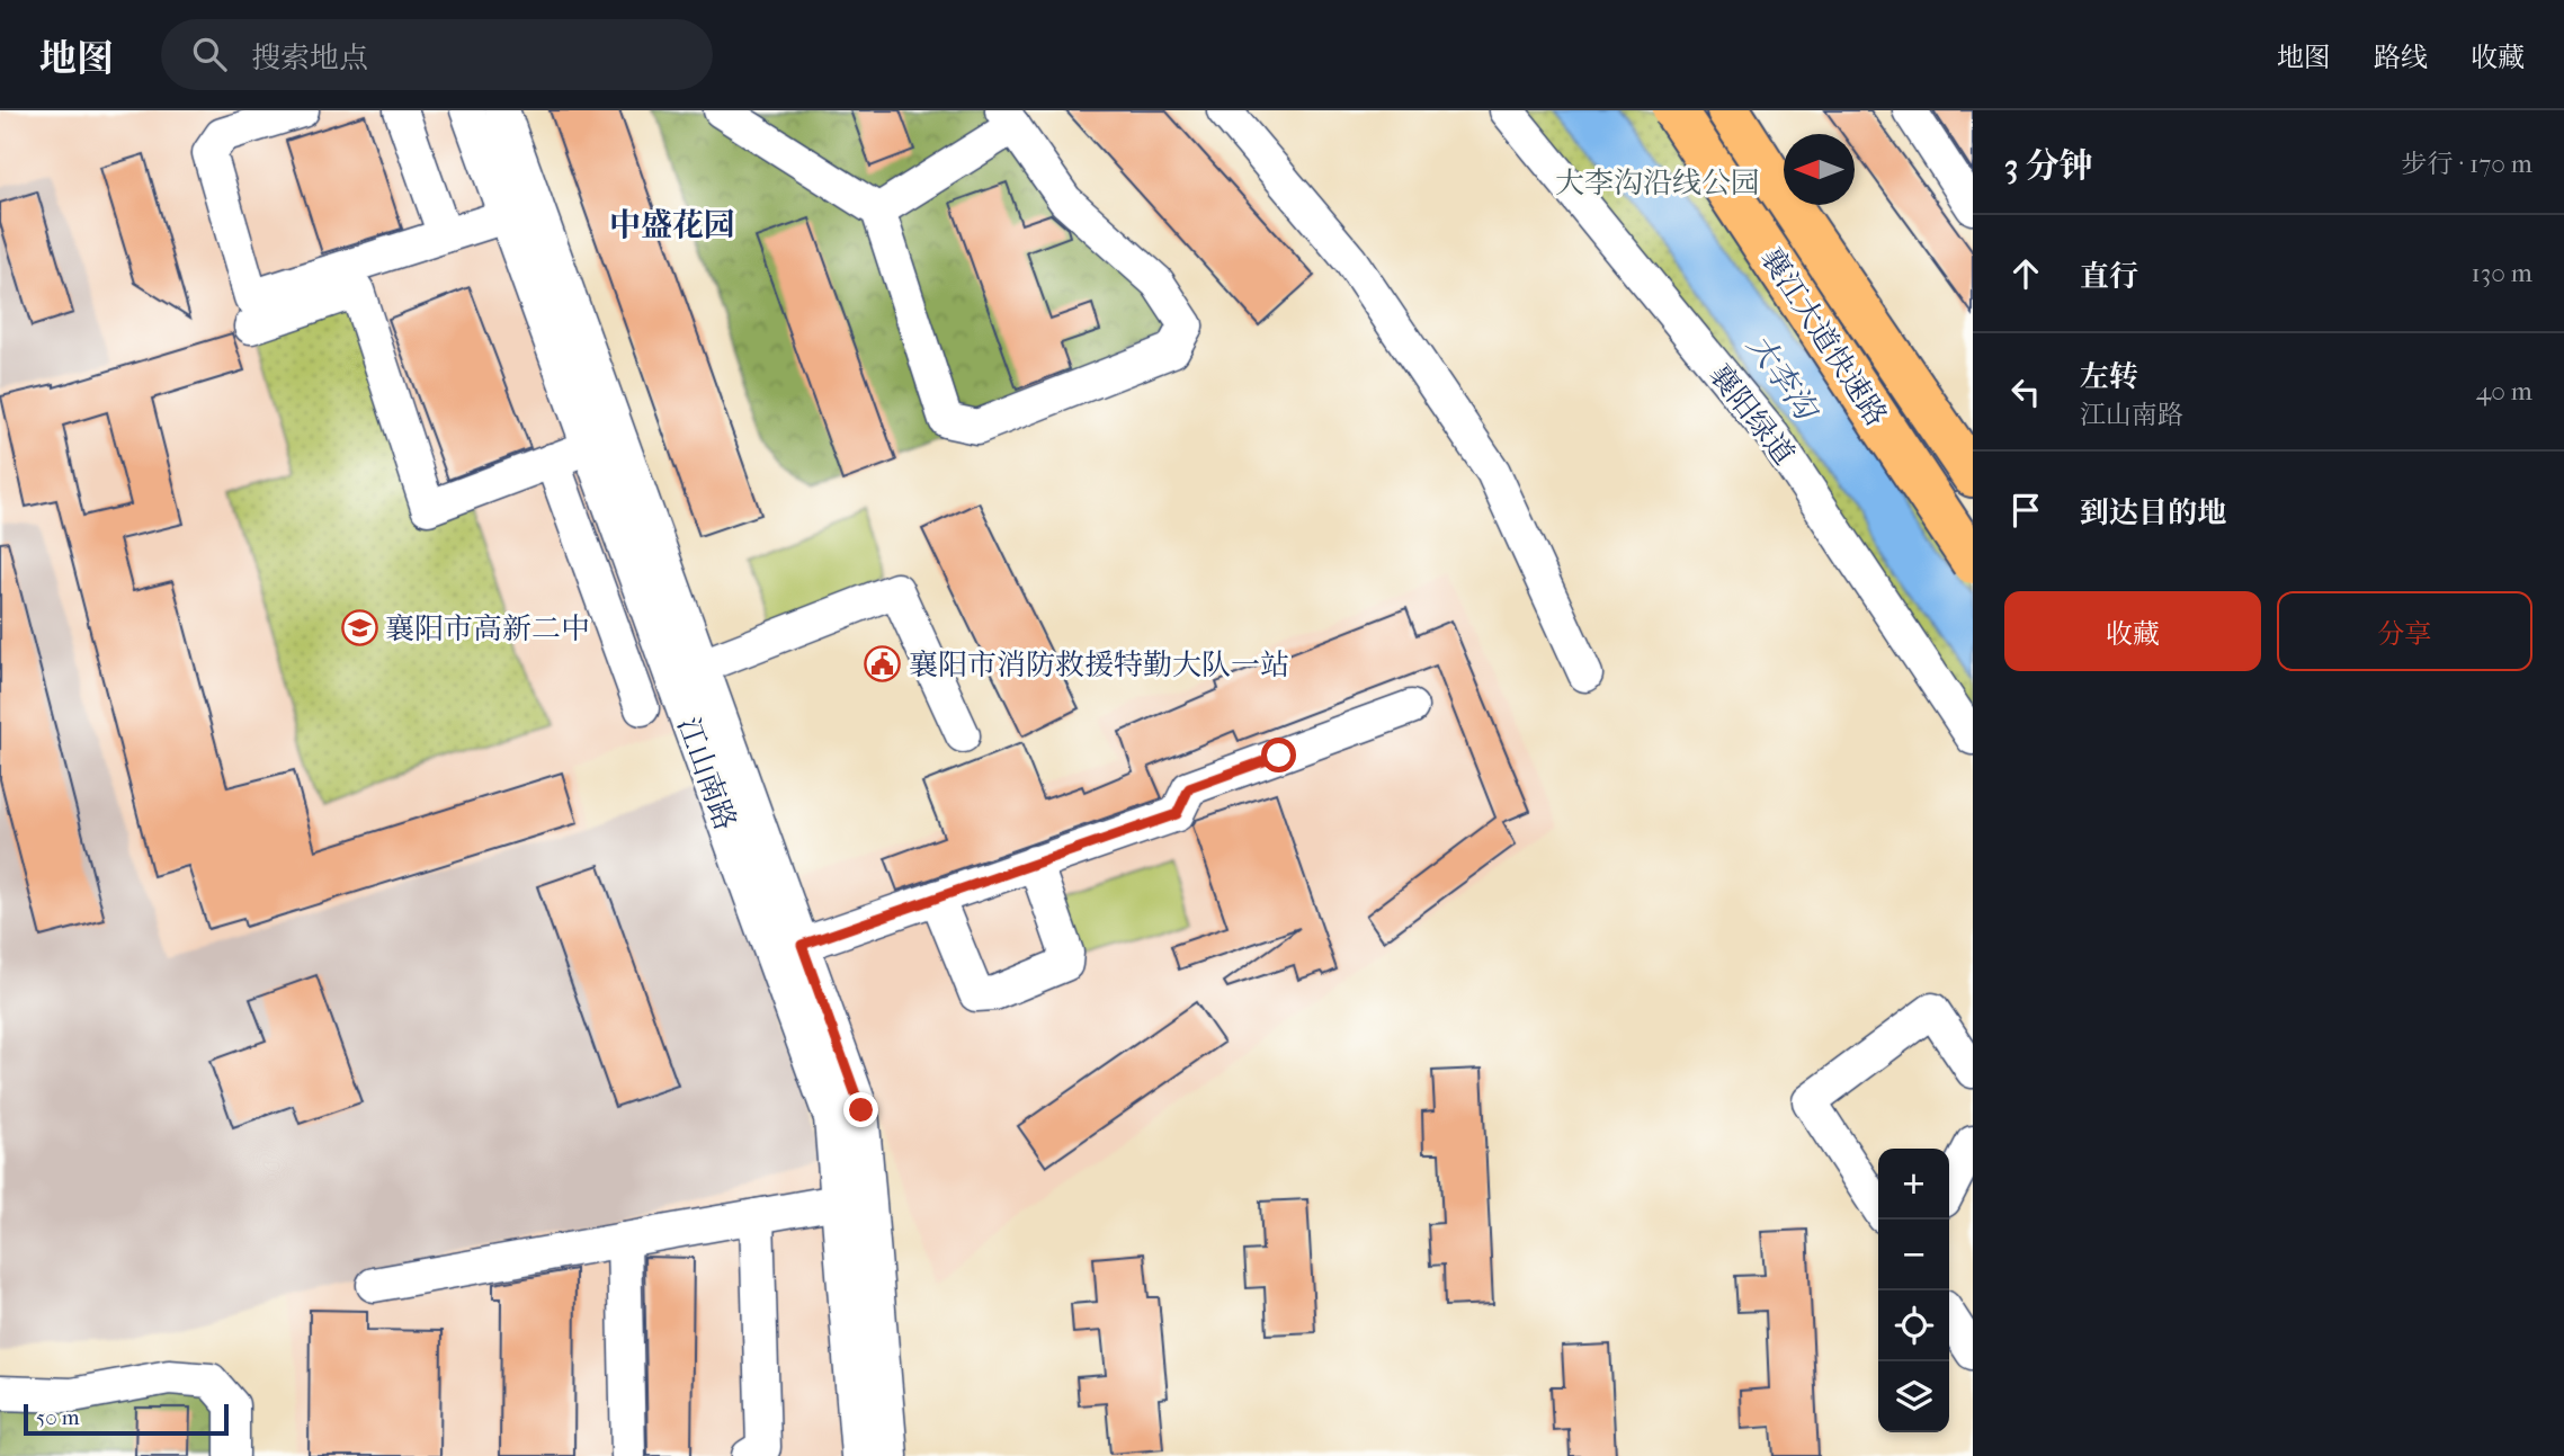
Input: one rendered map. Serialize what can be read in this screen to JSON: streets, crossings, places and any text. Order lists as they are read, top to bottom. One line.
{"streets":{"highway":["襄江大道快速路"],"street":["襄阳绿道","江山南路"]},"districts":["中盛花园"],"water":["大李沟"],"parks":["大李沟沿线公园"],"places":{"school or university":["襄阳市高新二中"],"public building":["襄阳市消防救援特勤大队一站"]},"scale_bar":"50 m","north":"left","page":{"header":"地图","search":"搜索地点","nav":["地图","路线","收藏"],"heading":["3 分钟","步行 · 170 m"],"list":[["直行","130 m"],["左转","江山南路","40 m"],"到达目的地"],"buttons":["收藏","分享"],"map_buttons":["+","−"],"scale":"50 m"}}
